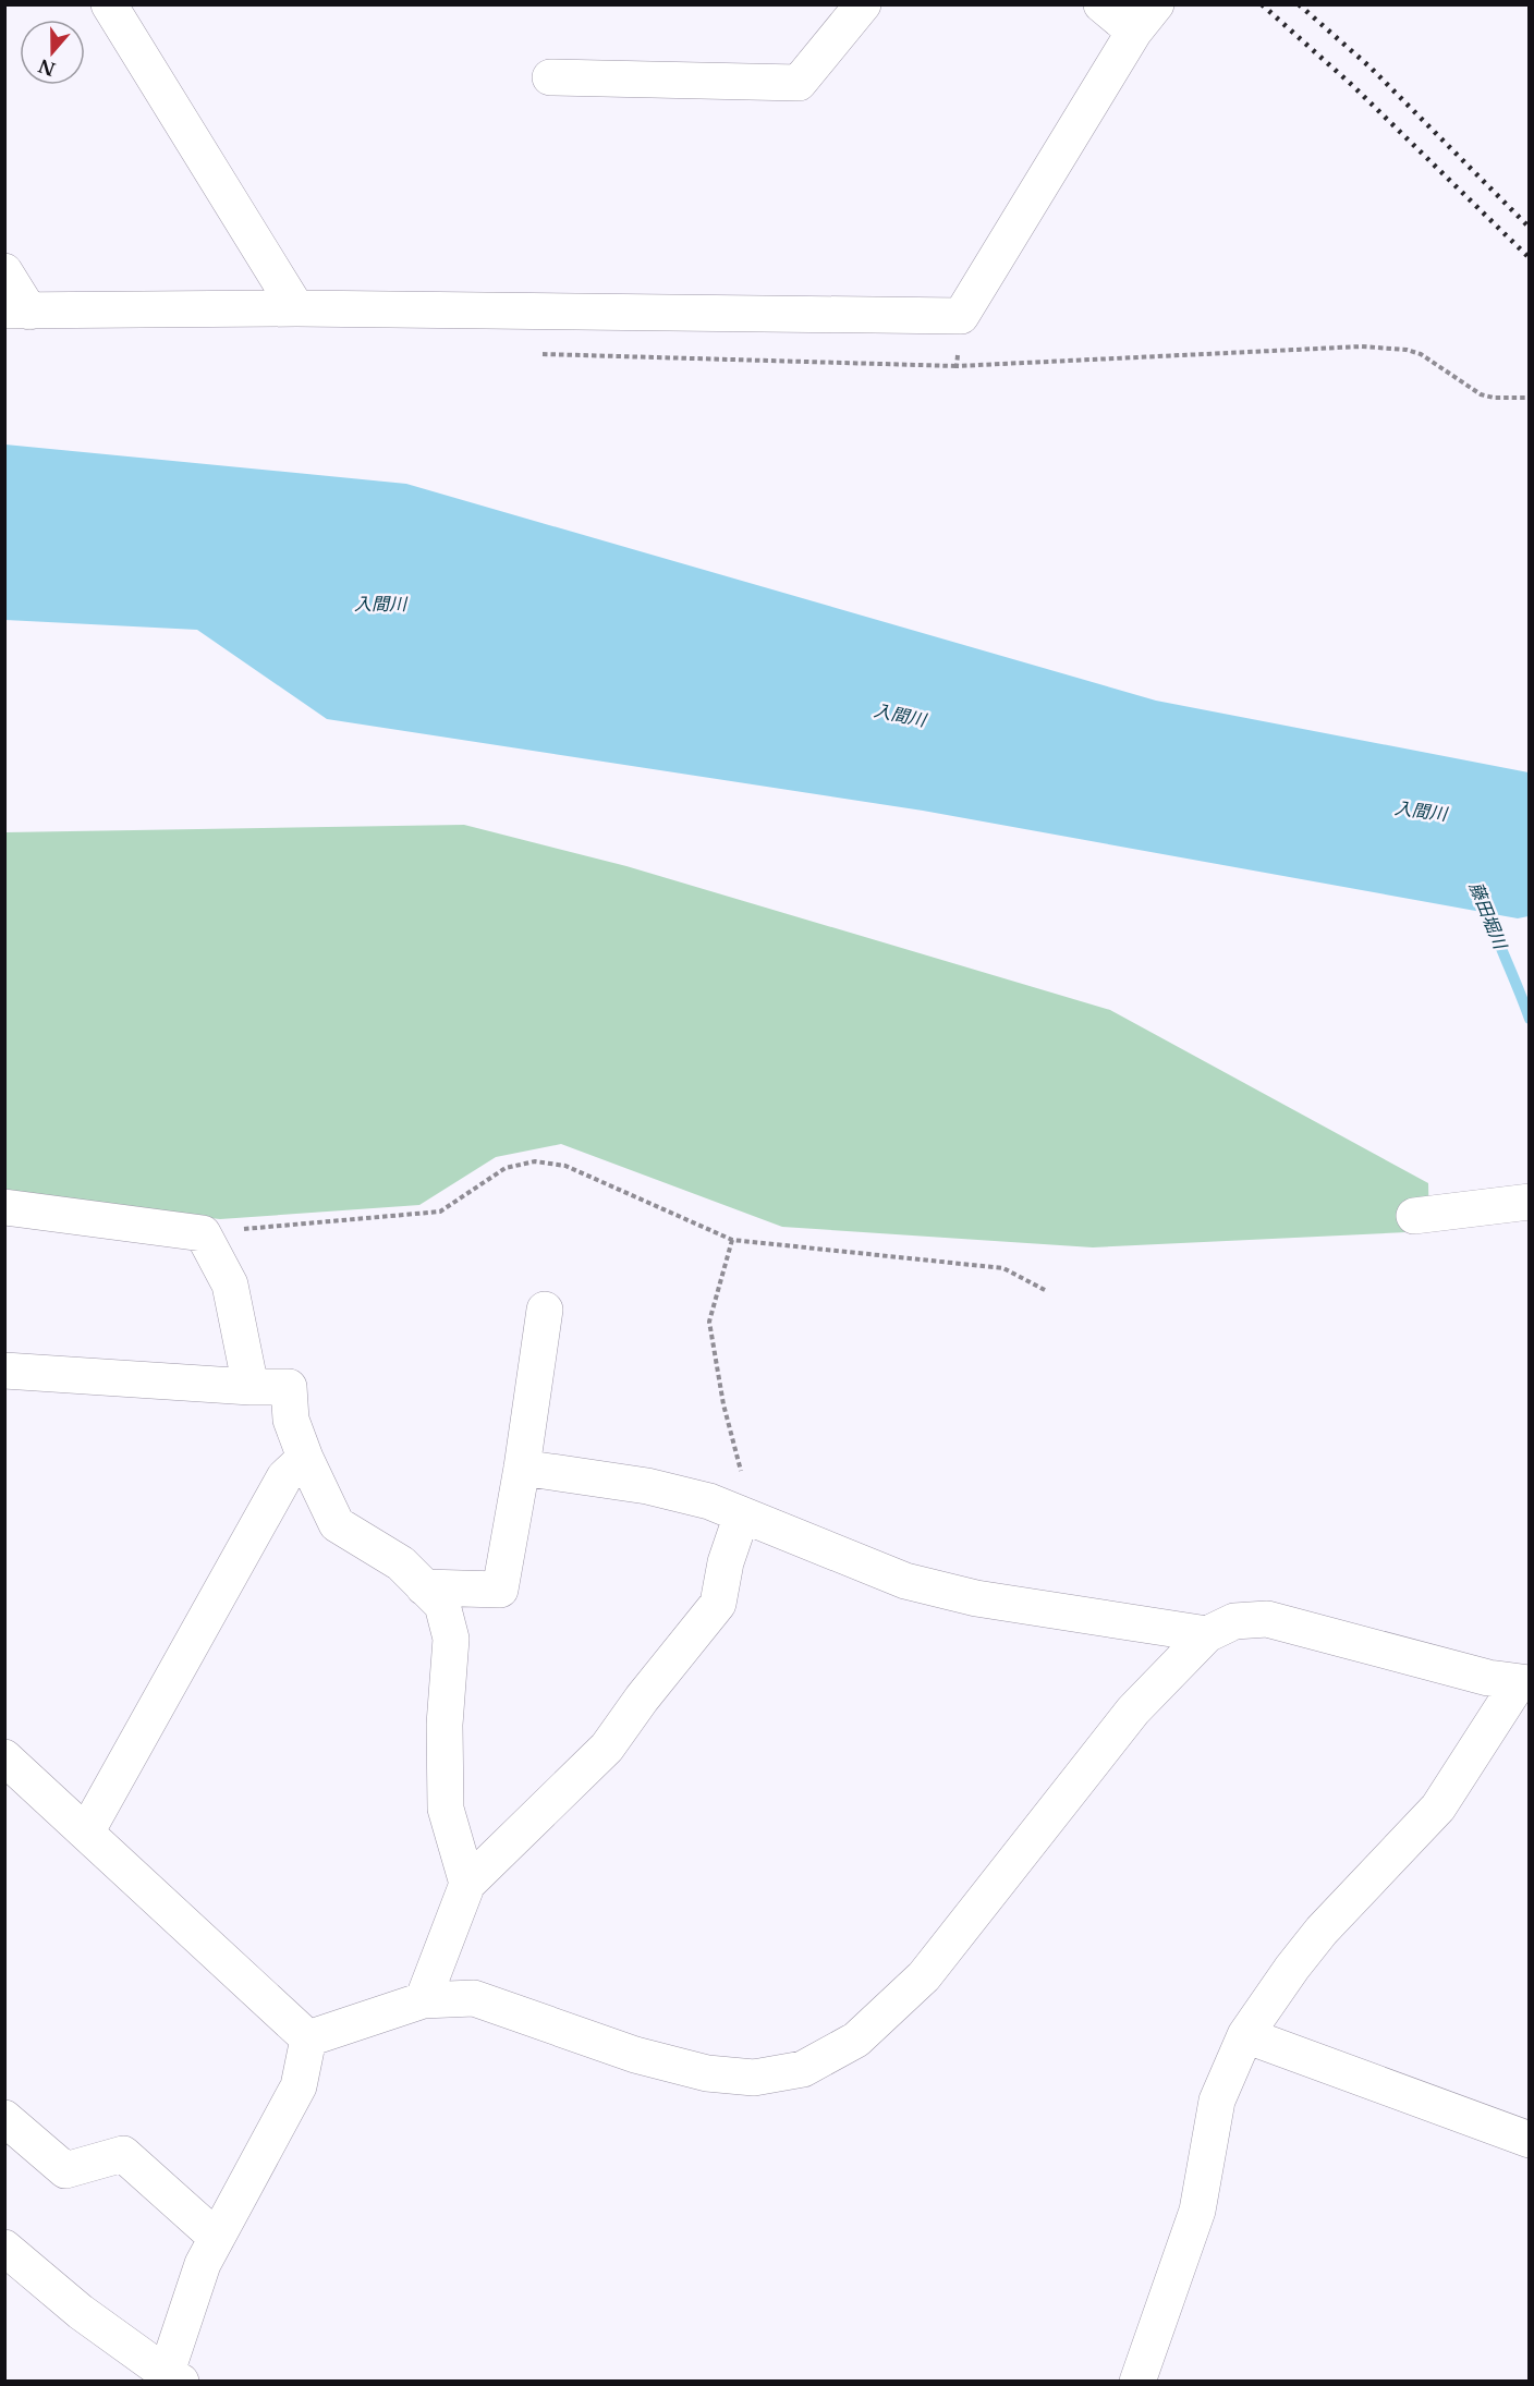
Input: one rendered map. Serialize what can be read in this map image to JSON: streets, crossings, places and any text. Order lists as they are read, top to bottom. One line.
{"water":["入間川","藤田堀川"],"north":"bottom"}
